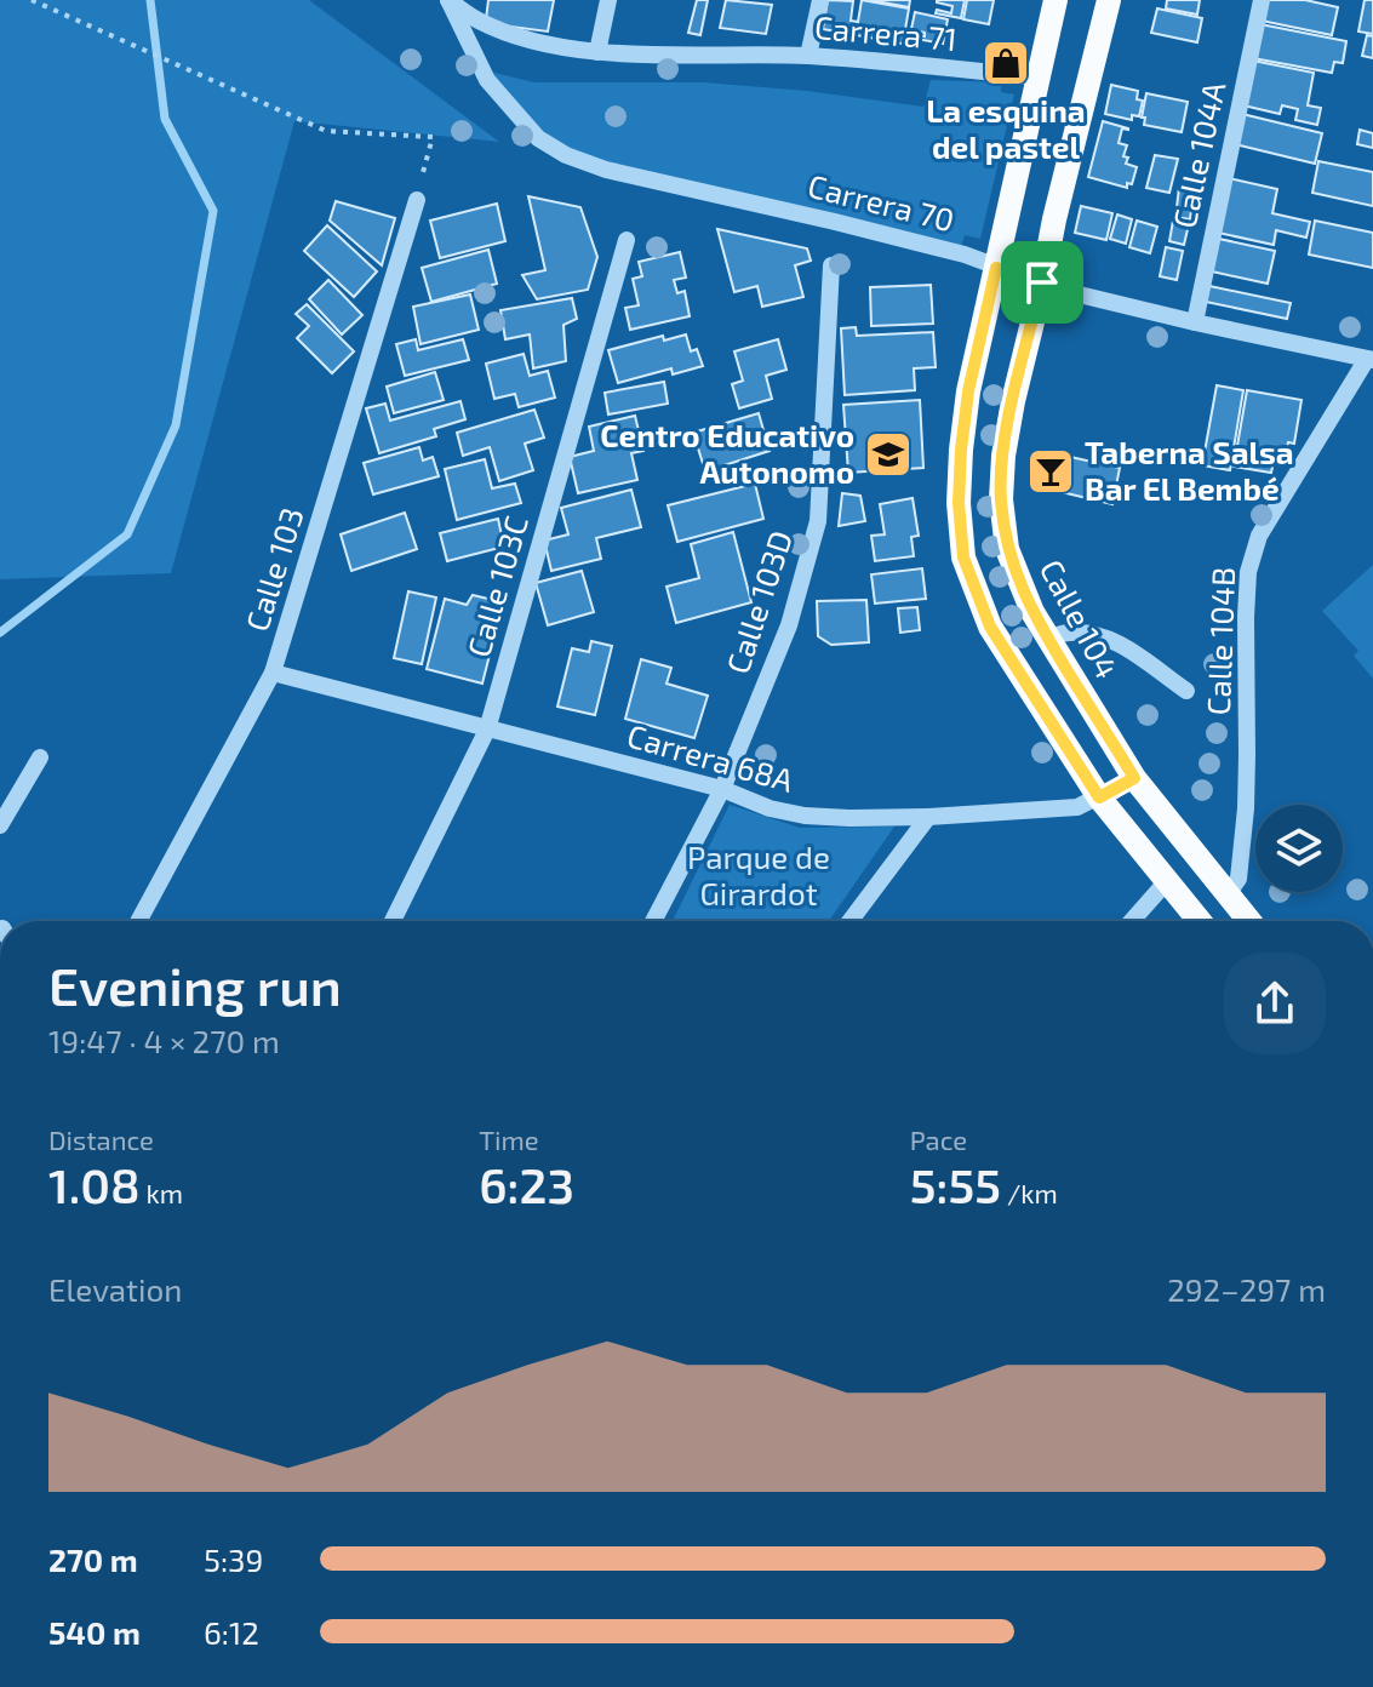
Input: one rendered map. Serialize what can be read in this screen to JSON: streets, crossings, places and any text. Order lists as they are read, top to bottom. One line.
{"streets":{"main road":["Calle 104"],"street":["Carrera 71","Calle 104A","Carrera 70","Calle 103","Calle 103C","Calle 103D","Calle 104B","Carrera 68A"]},"crossings":[["Carrera 71","Carrera 70"],["Calle 104A","Carrera 70"],["Carrera 70","Calle 104"],["Carrera 70","Calle 104B"],["Calle 103","Carrera 68A"],["Calle 103C","Carrera 68A"],["Calle 103D","Carrera 68A"],["Calle 104","Calle 104B"],["Calle 104","Carrera 68A"]],"parks":["Parque de Girardot"],"places":{"shop":["La esquina del pastel"],"school or university":["Centro Educativo Autonomo"],"bar":["Taberna Salsa Bar El Bembé"]},"page":{"heading":["Evening run","19:47 · 4 × 270 m"],"stats":[["Distance","1.08 km"],["Time","6:23"],["Pace","5:55 /km"]],"chart":["Elevation","292–297 m"],"list":[{"name":"270 m","note":"5:39"},{"name":"540 m","note":"6:12"}]}}
